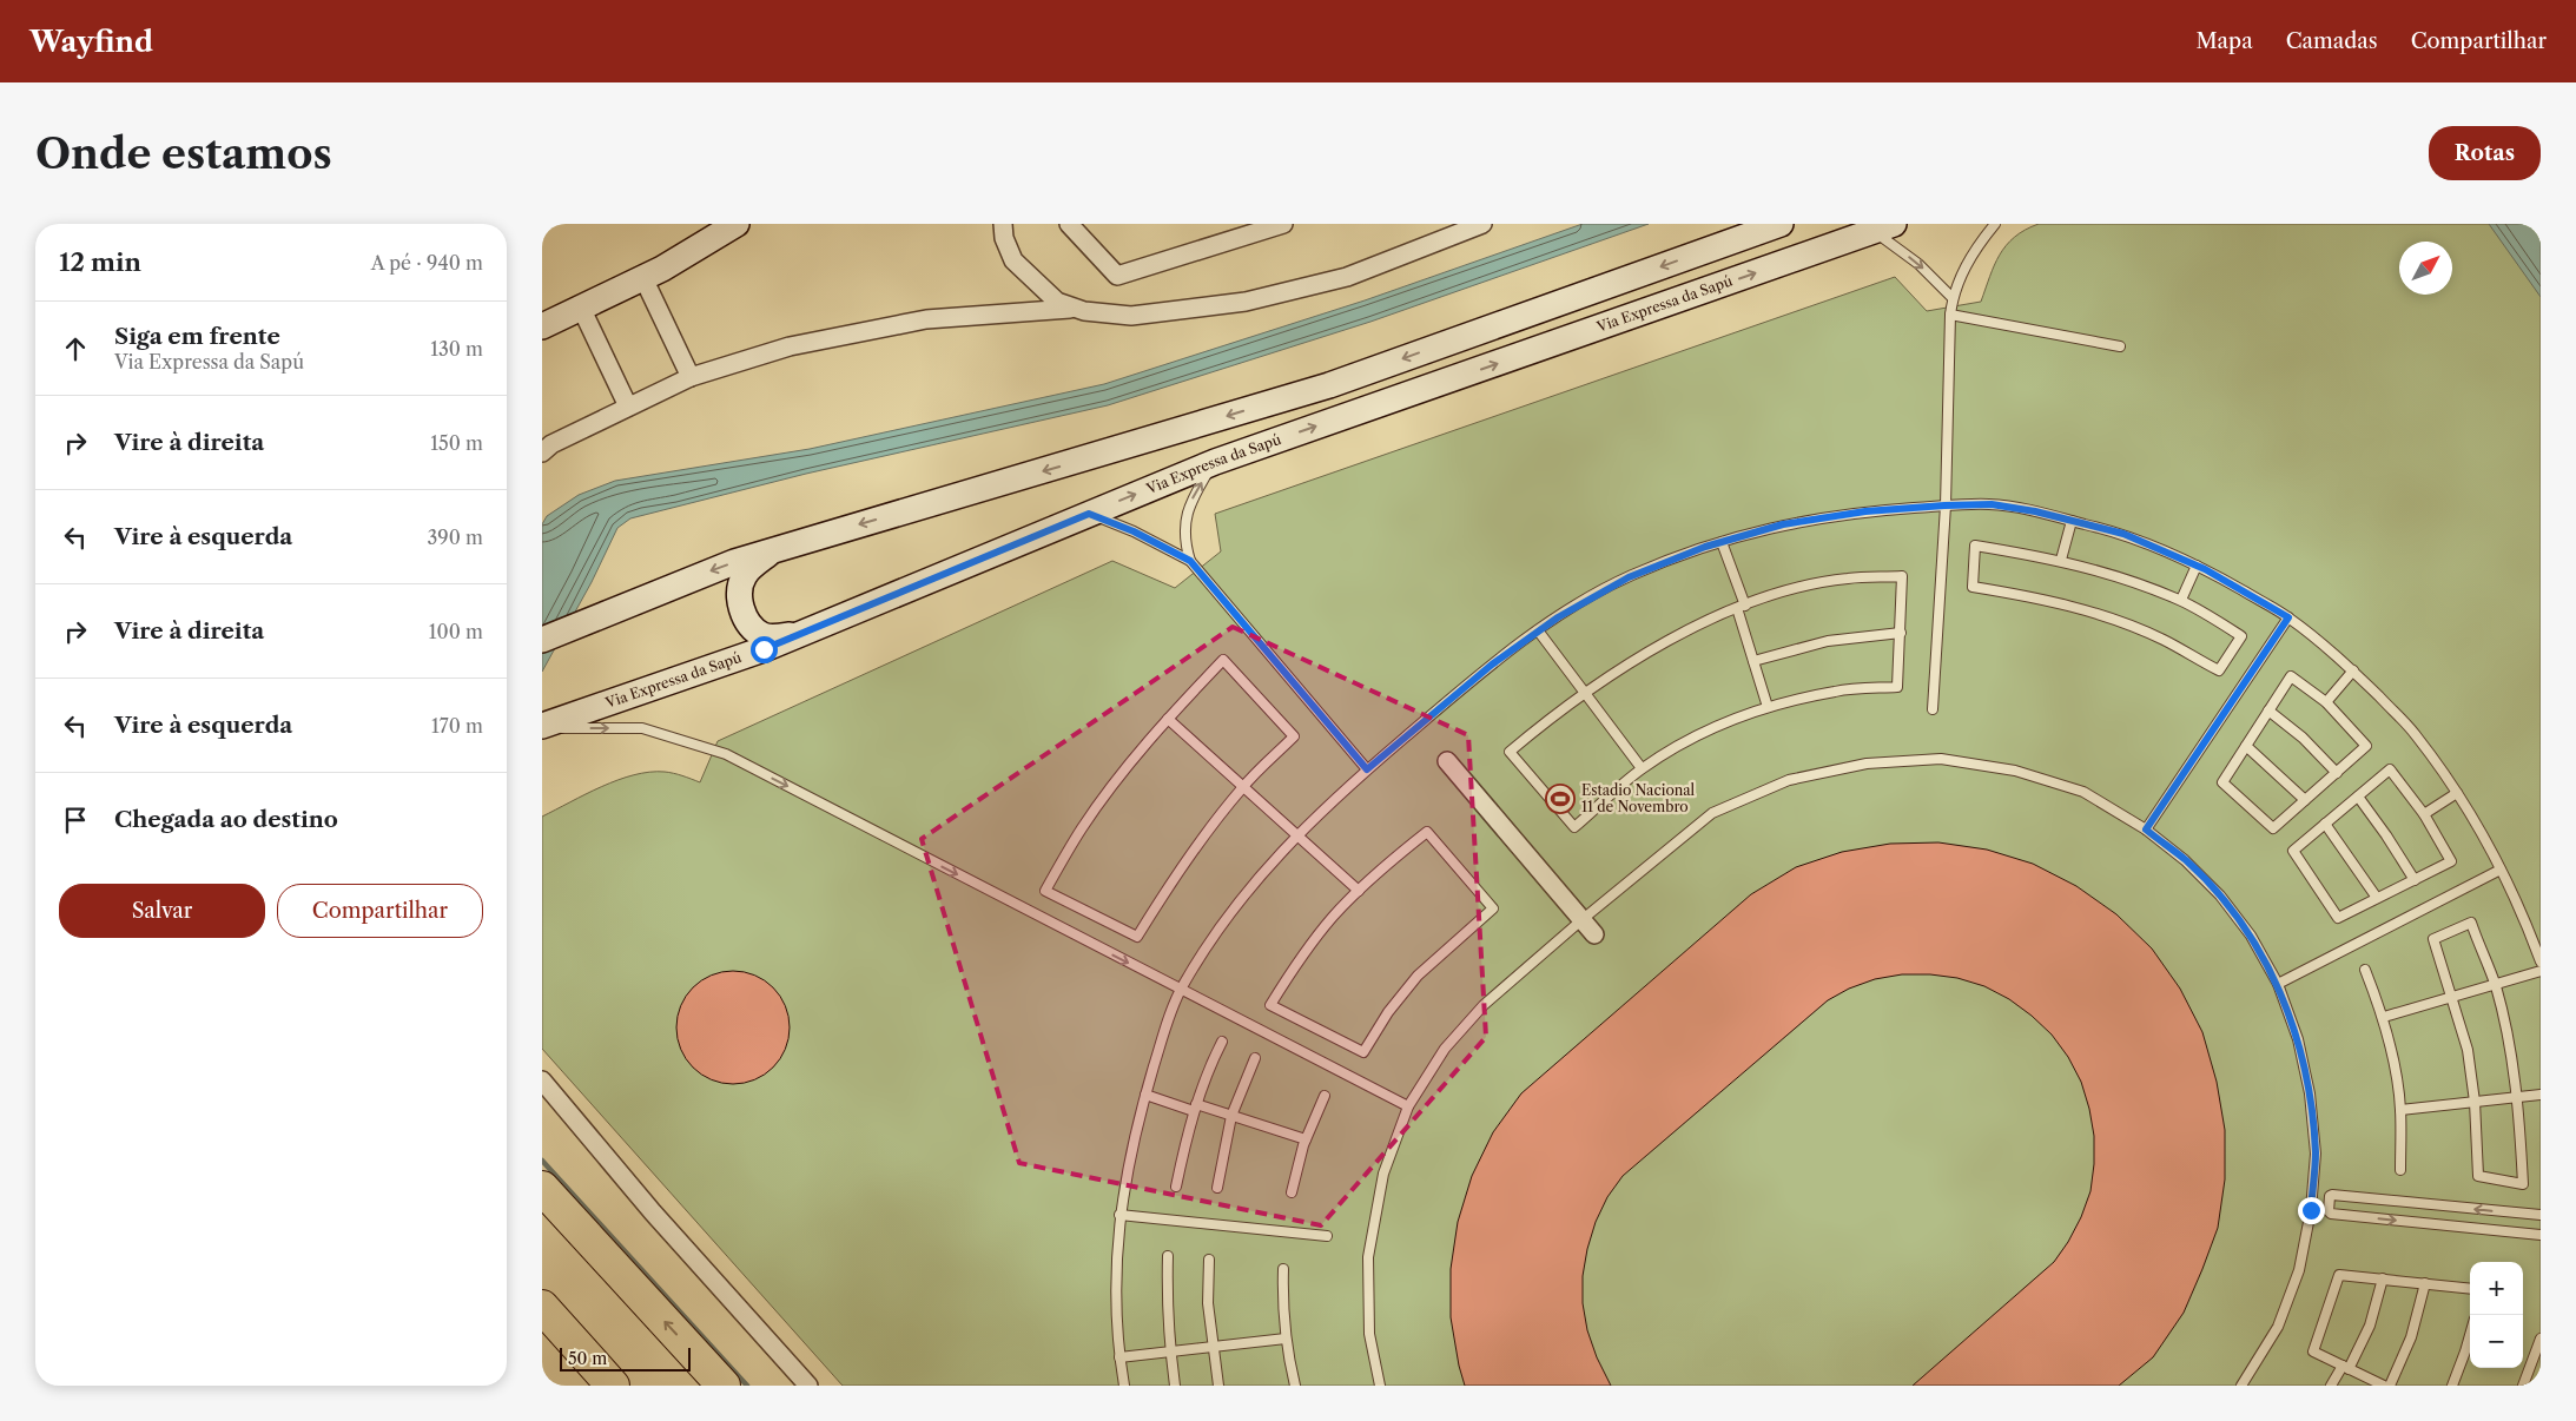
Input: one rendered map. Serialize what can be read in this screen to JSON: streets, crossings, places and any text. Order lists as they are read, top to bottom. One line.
{"streets":{"main road":["Via Expressa da Sapú"]},"places":{"sports":["Estadio Nacional 11 de Novembro"]},"scale_bar":"50 m","north":"top right","page":{"header":"Wayfind","nav":["Mapa","Camadas","Compartilhar"],"buttons":["Rotas",["Salvar","Compartilhar"]],"title":"Onde estamos","heading":["12 min","A pé · 940 m"],"list":[["Siga em frente","Via Expressa da Sapú","130 m"],["Vire à direita","150 m"],["Vire à esquerda","390 m"],["Vire à direita","100 m"],["Vire à esquerda","170 m"],"Chegada ao destino"],"map_buttons":["+","−"],"scale":"50 m"}}
